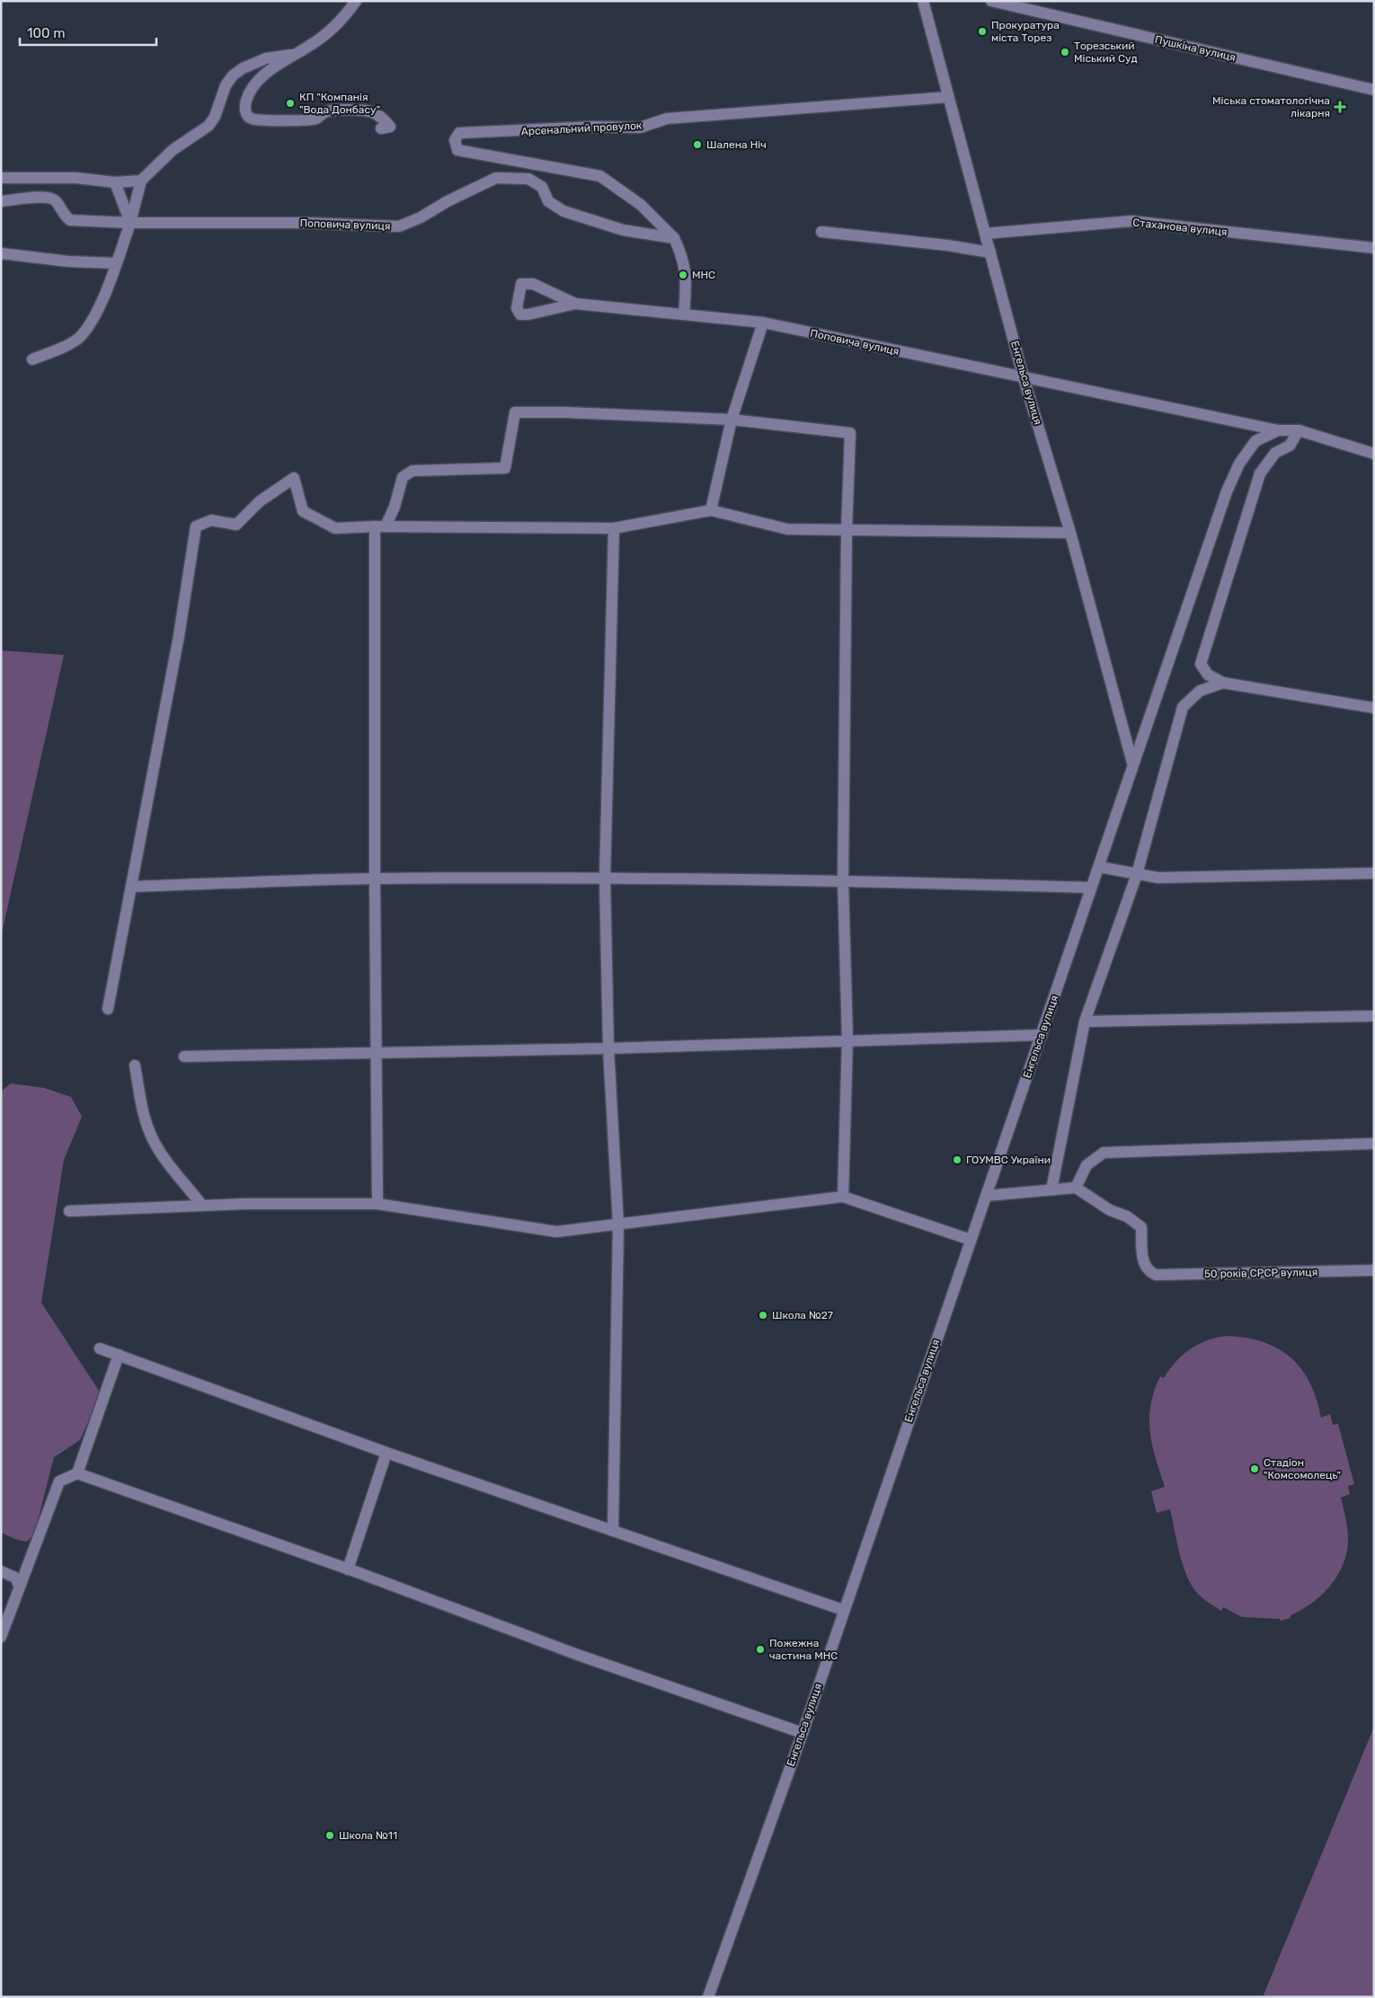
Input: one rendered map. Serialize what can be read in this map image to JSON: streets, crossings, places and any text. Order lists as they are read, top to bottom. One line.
{"streets":{"street":["Пушкіна вулиця","Арсенальний провулок","Поповича вулиця","Стаханова вулиця","Енгельса вулиця","50 років СРСР вулиця"]},"crossings":[["Арсенальний провулок","Поповича вулиця"],["Арсенальний провулок","Енгельса вулиця"],["Поповича вулиця","Енгельса вулиця"],["Стаханова вулиця","Енгельса вулиця"]],"places":{"other":["Прокуратура міста Торез","Торезський Міський Суд","КП \"Компанія \"Вода Донбасу\"","Шалена Нiч","МНС","ГОУМВС України","Школа №27","Стадіон \"Комсомолець\"","Пожежна частина МНС","Школа №11"],"health":["Міська стоматологічна лікарня"]},"scale_bar":"100 m"}
